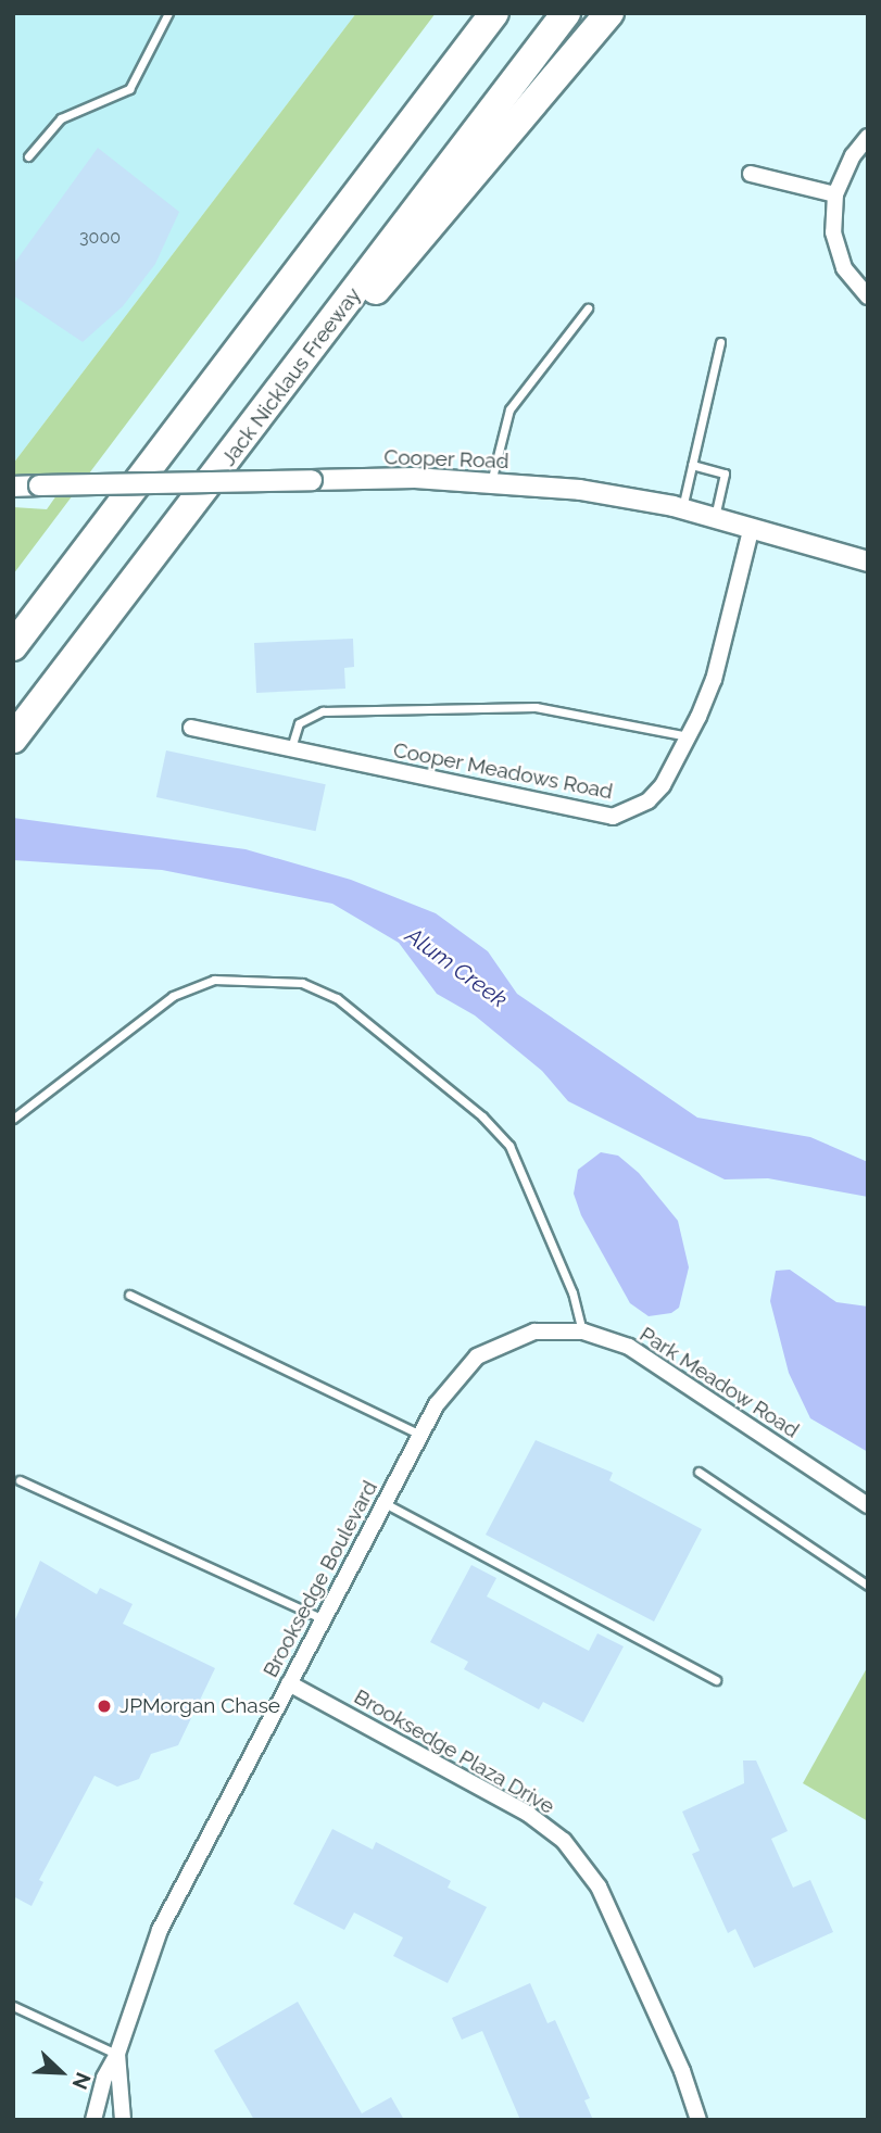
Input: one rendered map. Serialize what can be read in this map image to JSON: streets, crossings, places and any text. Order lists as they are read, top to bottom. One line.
{"streets":{"highway":["Jack Nicklaus Freeway"],"street":["Cooper Road","Cooper Meadows Road","Park Meadow Road","Brooksedge Boulevard","Brooksedge Plaza Drive"]},"crossings":[["Cooper Road","Cooper Meadows Road"],["Park Meadow Road","Brooksedge Boulevard"],["Brooksedge Boulevard","Brooksedge Plaza Drive"]],"water":["Alum Creek"],"places":["JPMorgan Chase"],"house_numbers":["3000"],"north":"bottom right"}
